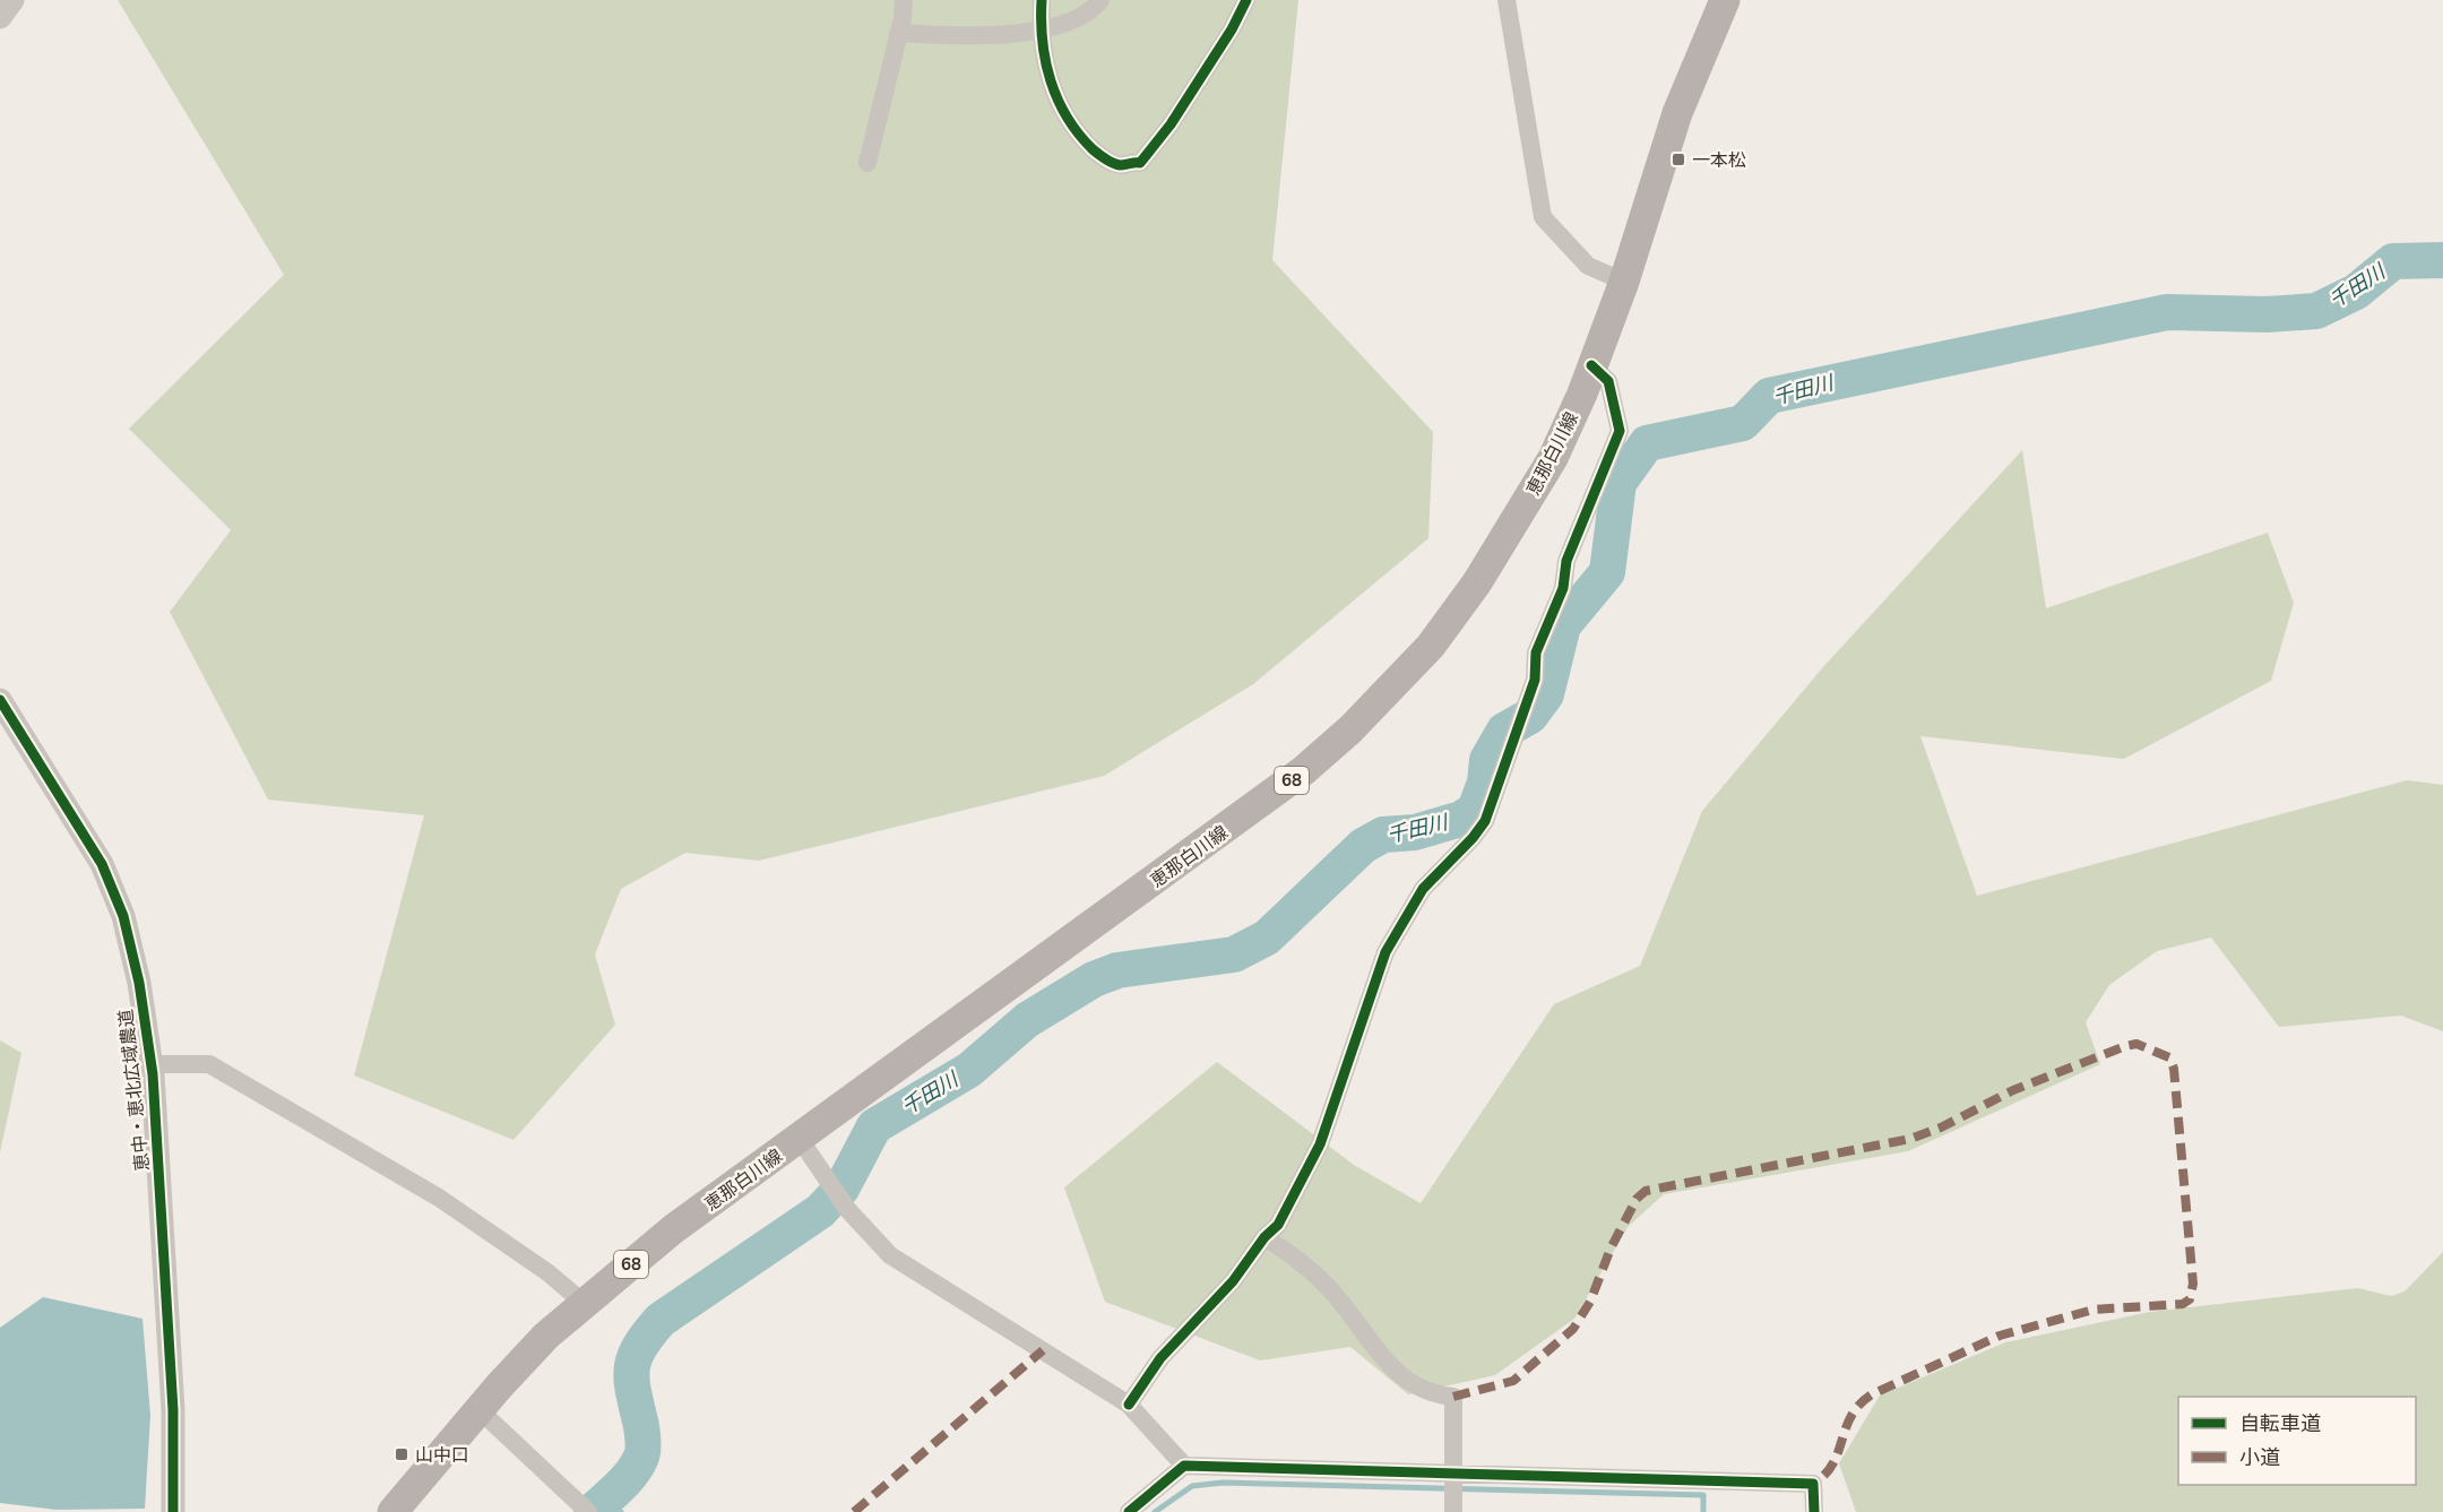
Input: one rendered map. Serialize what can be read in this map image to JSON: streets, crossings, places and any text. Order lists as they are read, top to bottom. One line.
{"streets":{"main road":["恵那白川線","68"],"street":["恵中・恵北広域農道"]},"water":["千田川"],"places":{"transit":["一本松","山中口"]},"legend":["自転車道","小道"]}
